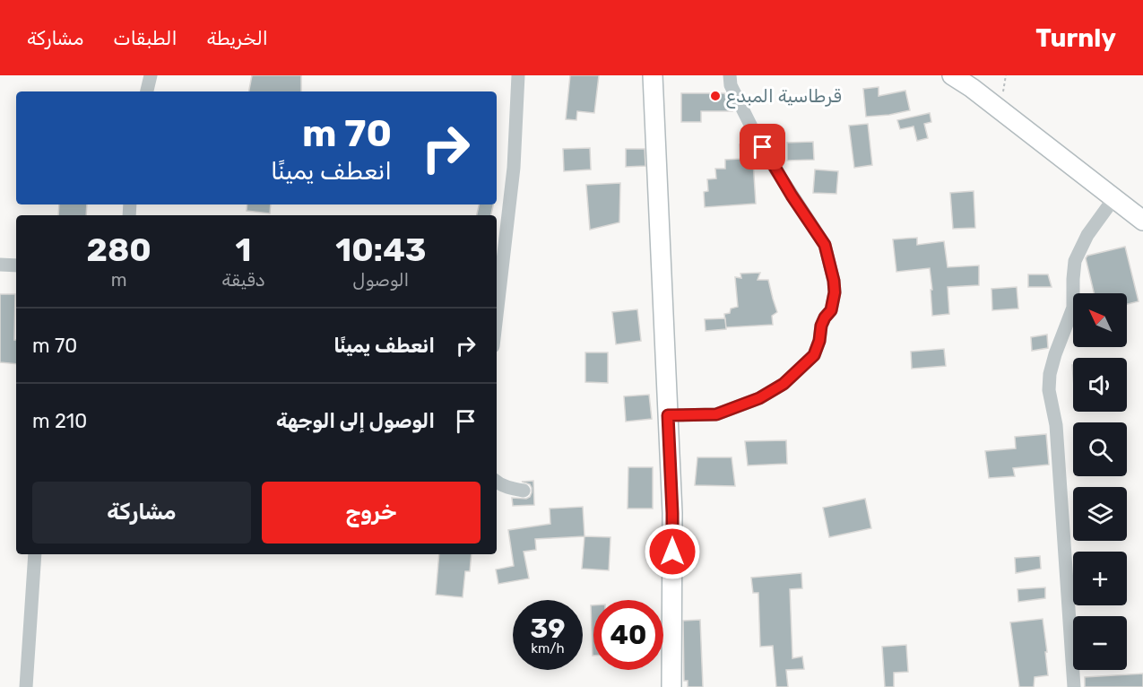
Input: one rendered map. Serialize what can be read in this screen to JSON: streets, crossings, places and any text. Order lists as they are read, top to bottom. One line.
{"places":["قرطاسية المبدع"],"north":"top left","page":{"header":"Turnly","nav":["الخريطة","الطبقات","مشاركة"],"turn":["70 m","انعطف يمينًا"],"eta":["10:43","الوصول","1","دقيقة","280","m"],"map_buttons":["+","−"],"list":[{"name":"انعطف يمينًا","value":"70 m"},{"name":"الوصول إلى الوجهة","value":"210 m"}],"buttons":["خروج","مشاركة"],"speed":"39 km/h","limit":"40"}}
